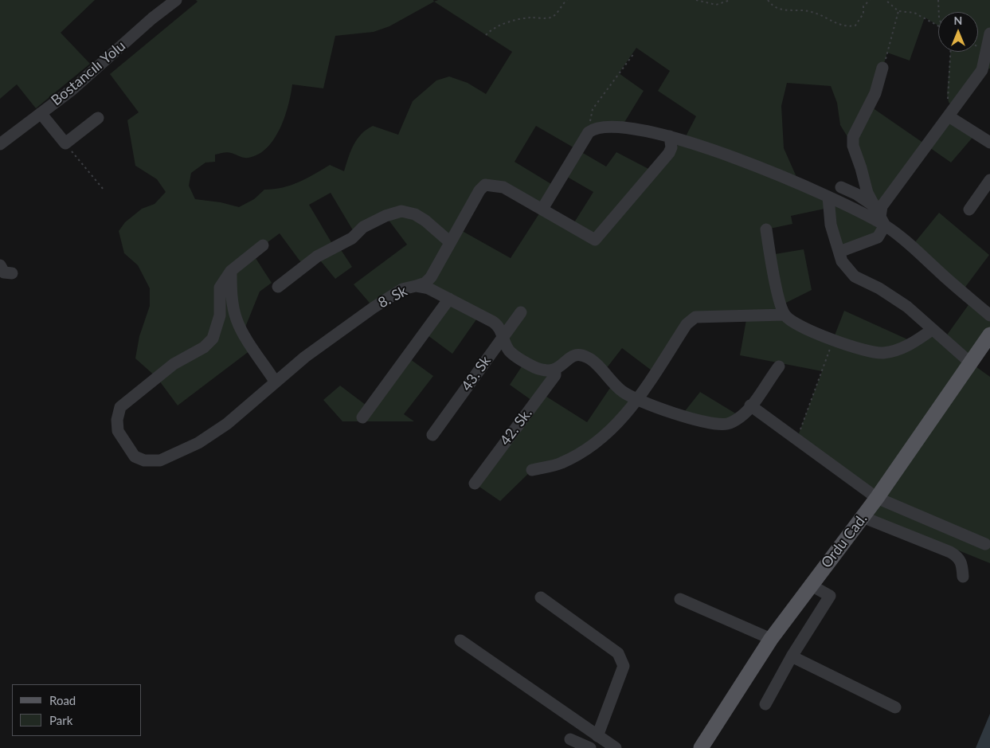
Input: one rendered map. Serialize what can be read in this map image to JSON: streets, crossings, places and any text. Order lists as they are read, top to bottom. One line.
{"streets":{"main road":["Ordu Cad."],"street":["Bostancılı Yolu","8. Sk","43. Sk","42. Sk."]},"crossings":[["8. Sk","43. Sk"],["8. Sk","42. Sk."]],"legend":["Road","Park"],"north":"top"}
